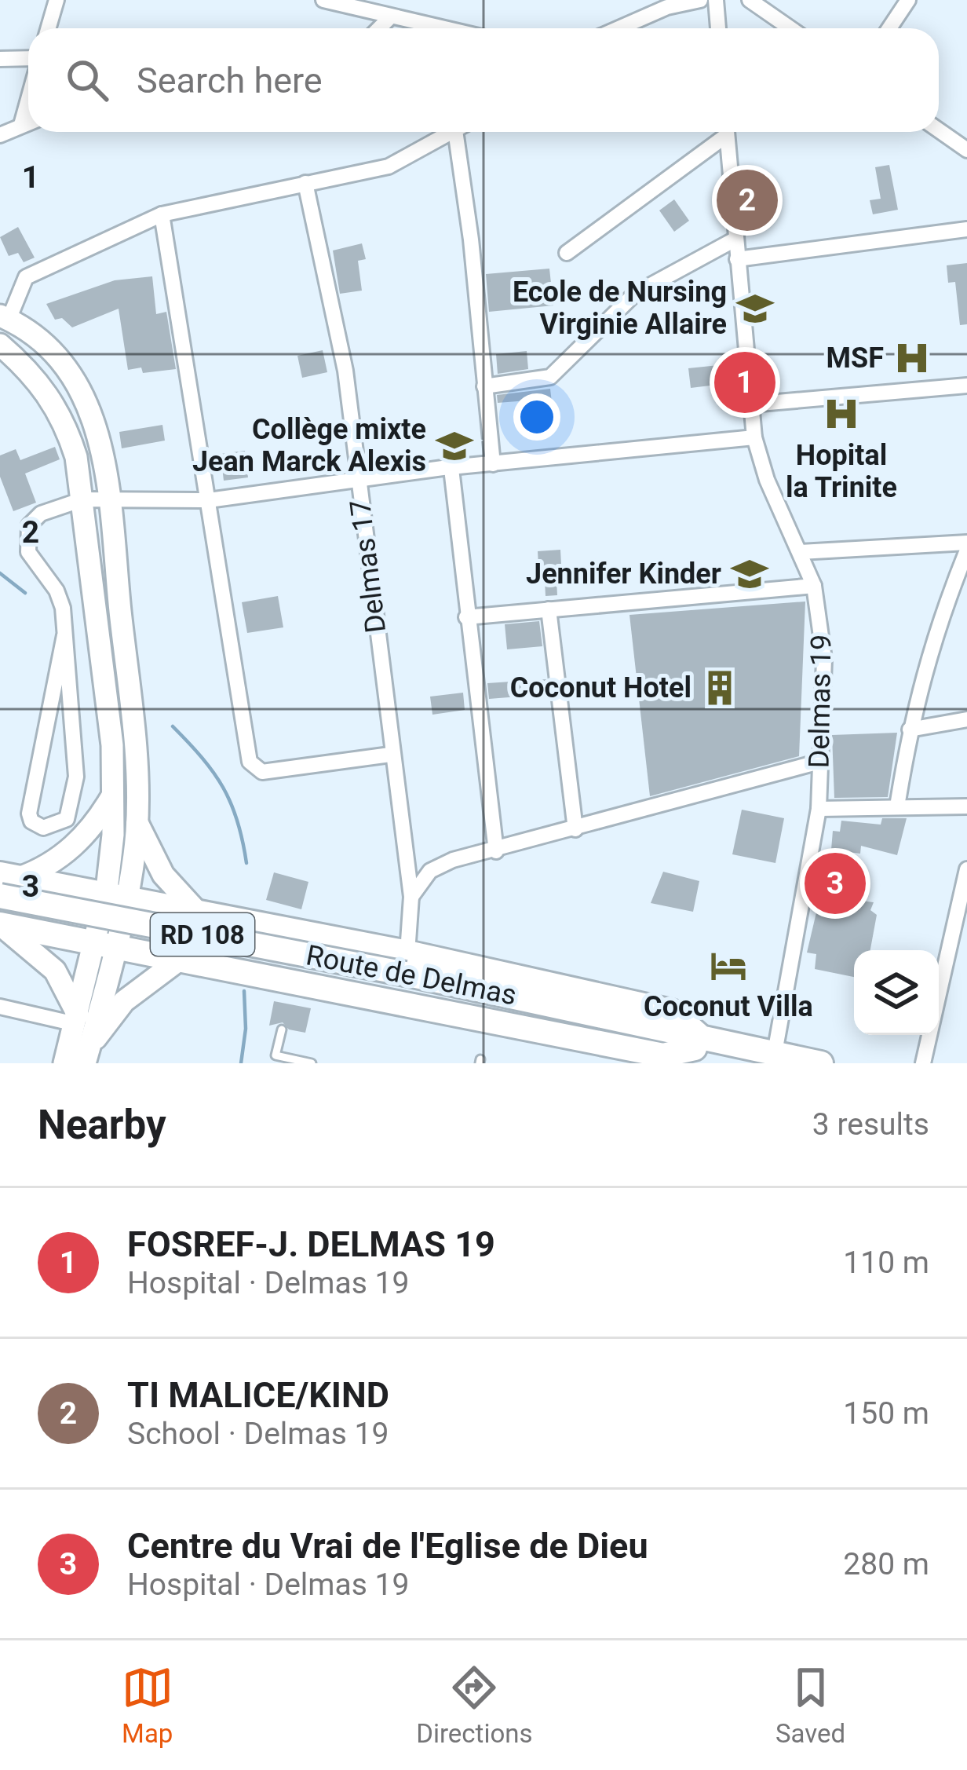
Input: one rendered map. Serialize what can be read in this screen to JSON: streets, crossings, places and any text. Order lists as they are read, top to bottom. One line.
{"streets":{"main road":["RD 108","Route de Delmas"],"street":["Delmas 17","Delmas 19"]},"crossings":[["Delmas 17","Route de Delmas"],["Delmas 19","Route de Delmas"]],"places":{"school or university":["Ecole de Nursing Virginie Allaire","Collège mixte Jean Marck Alexis","Jennifer Kinder"],"hospital":["MSF","Hopital la Trinite"],"building":["Coconut Hotel"],"hotel":["Coconut Villa"]},"page":{"search":"Search here","pins":["2","1","3"],"heading":["Nearby","3 results"],"list":[{"mark":"1","name":"FOSREF-J. DELMAS 19","note":"Hospital · Delmas 19","value":"110 m"},{"mark":"2","name":"TI MALICE/KIND","note":"School · Delmas 19","value":"150 m"},{"mark":"3","name":"Centre du Vrai de l'Eglise de Dieu","note":"Hospital · Delmas 19","value":"280 m"}],"nav":["Map","Directions","Saved"]},"grid":{"rows":["1","2","3"]}}
